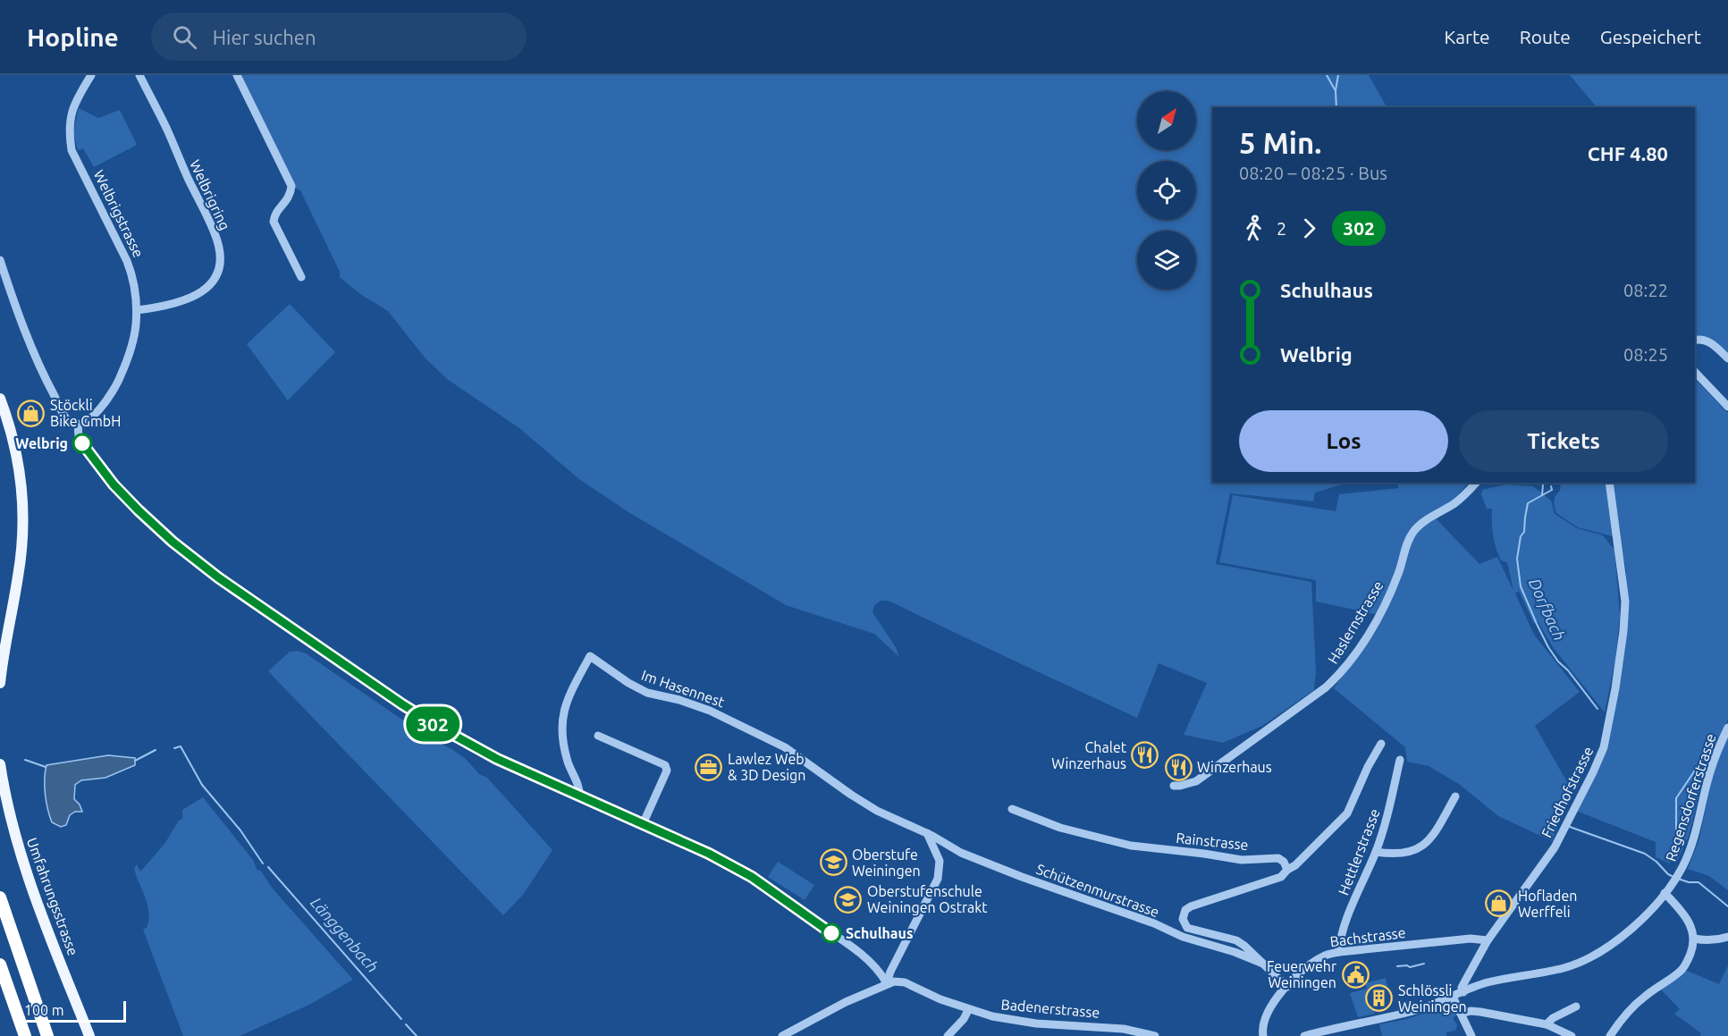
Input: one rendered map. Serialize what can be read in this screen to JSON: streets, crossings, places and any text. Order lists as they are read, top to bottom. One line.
{"streets":{"main road":["Umfahrungsstrasse"],"street":["Welbrigring","Welbrigstrasse","Haslernstrasse","Im Hasennest","Friedhofstrasse","Regensdorferstrasse","Rainstrasse","Hettlerstrasse","Schützenmurstrasse","Bachstrasse","Badenerstrasse"]},"crossings":[["Welbrigring","Welbrigstrasse"],["Im Hasennest","Schützenmurstrasse"],["Friedhofstrasse","Regensdorferstrasse"],["Friedhofstrasse","Bachstrasse"],["Hettlerstrasse","Bachstrasse"]],"water":["Dorfbach","Länggenbach"],"places":{"shop":["Stöckli Bike GmbH","Hofladen Werffeli"],"other":["Welbrig","Schulhaus"],"restaurant":["Chalet Winzerhaus","Winzerhaus"],"office":["Lawlez Web & 3D Design"],"school or university":["Oberstufe Weiningen","Oberstufenschule Weiningen Ostrakt"],"public building":["Feuerwehr Weiningen"],"building":["Schlössli Weiningen"]},"lines":["bus line 302"],"scale_bar":"100 m","north":"top right","page":{"header":"Hopline","search":"Hier suchen","nav":["Karte","Route","Gespeichert"],"on_map":"302","heading":["5 Min.","08:20 – 08:25 · Bus","CHF 4.80"],"legs":["2","302"],"list":[{"name":"Schulhaus","value":"08:22"},{"name":"Welbrig","value":"08:25"}],"buttons":["Los","Tickets"],"scale":"100 m"}}
